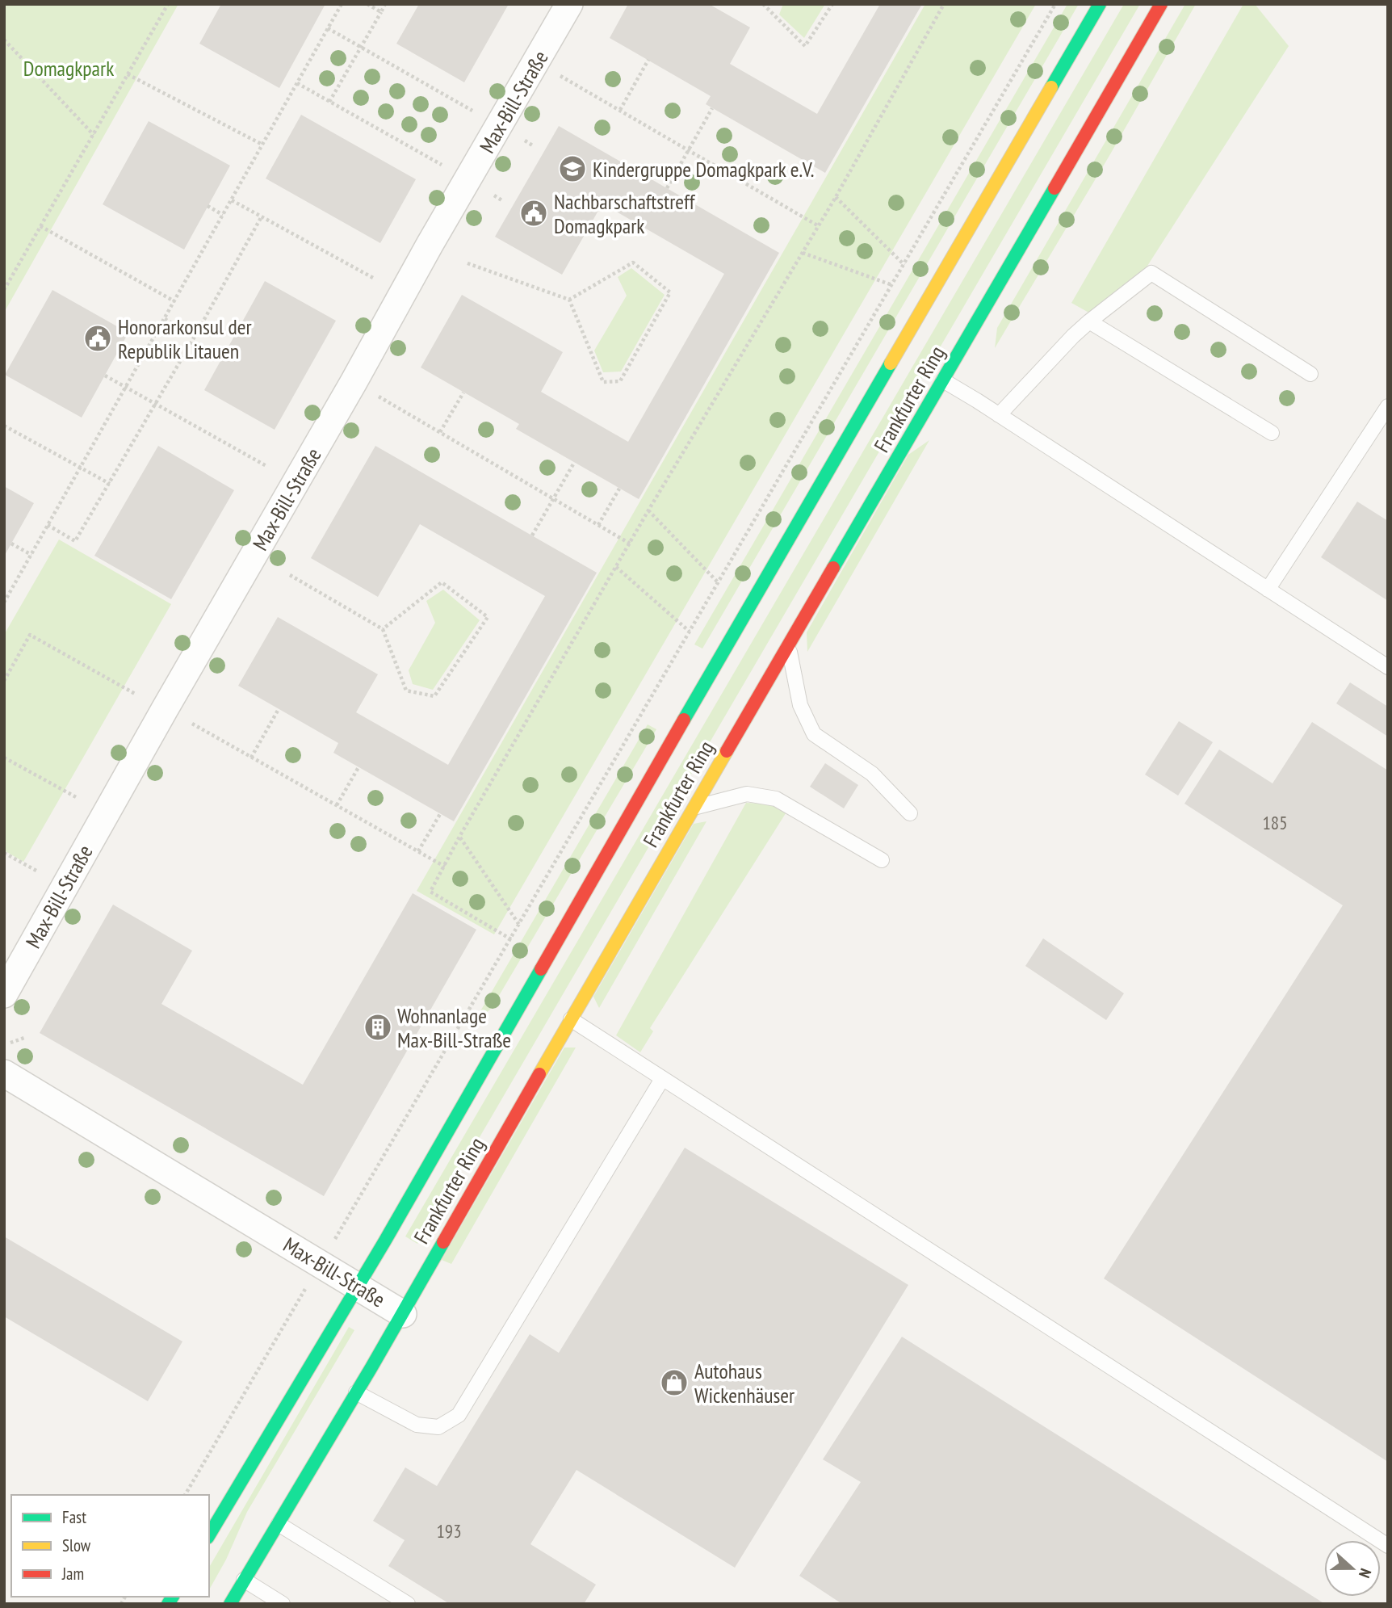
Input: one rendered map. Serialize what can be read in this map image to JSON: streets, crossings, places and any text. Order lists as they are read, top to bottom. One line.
{"streets":{"main road":["Frankfurter Ring"],"street":["Max-Bill-Straße"]},"crossings":[["Max-Bill-Straße","Frankfurter Ring"]],"parks":["Domagkpark"],"places":{"school or university":["Kindergruppe Domagkpark e.V."],"public building":["Nachbarschaftstreff Domagkpark","Honorarkonsul der Republik Litauen"],"building":["Wohnanlage Max-Bill-Straße"],"shop":["Autohaus Wickenhäuser"]},"house_numbers":["185","193"],"legend":["Fast","Slow","Jam"],"north":"right"}
